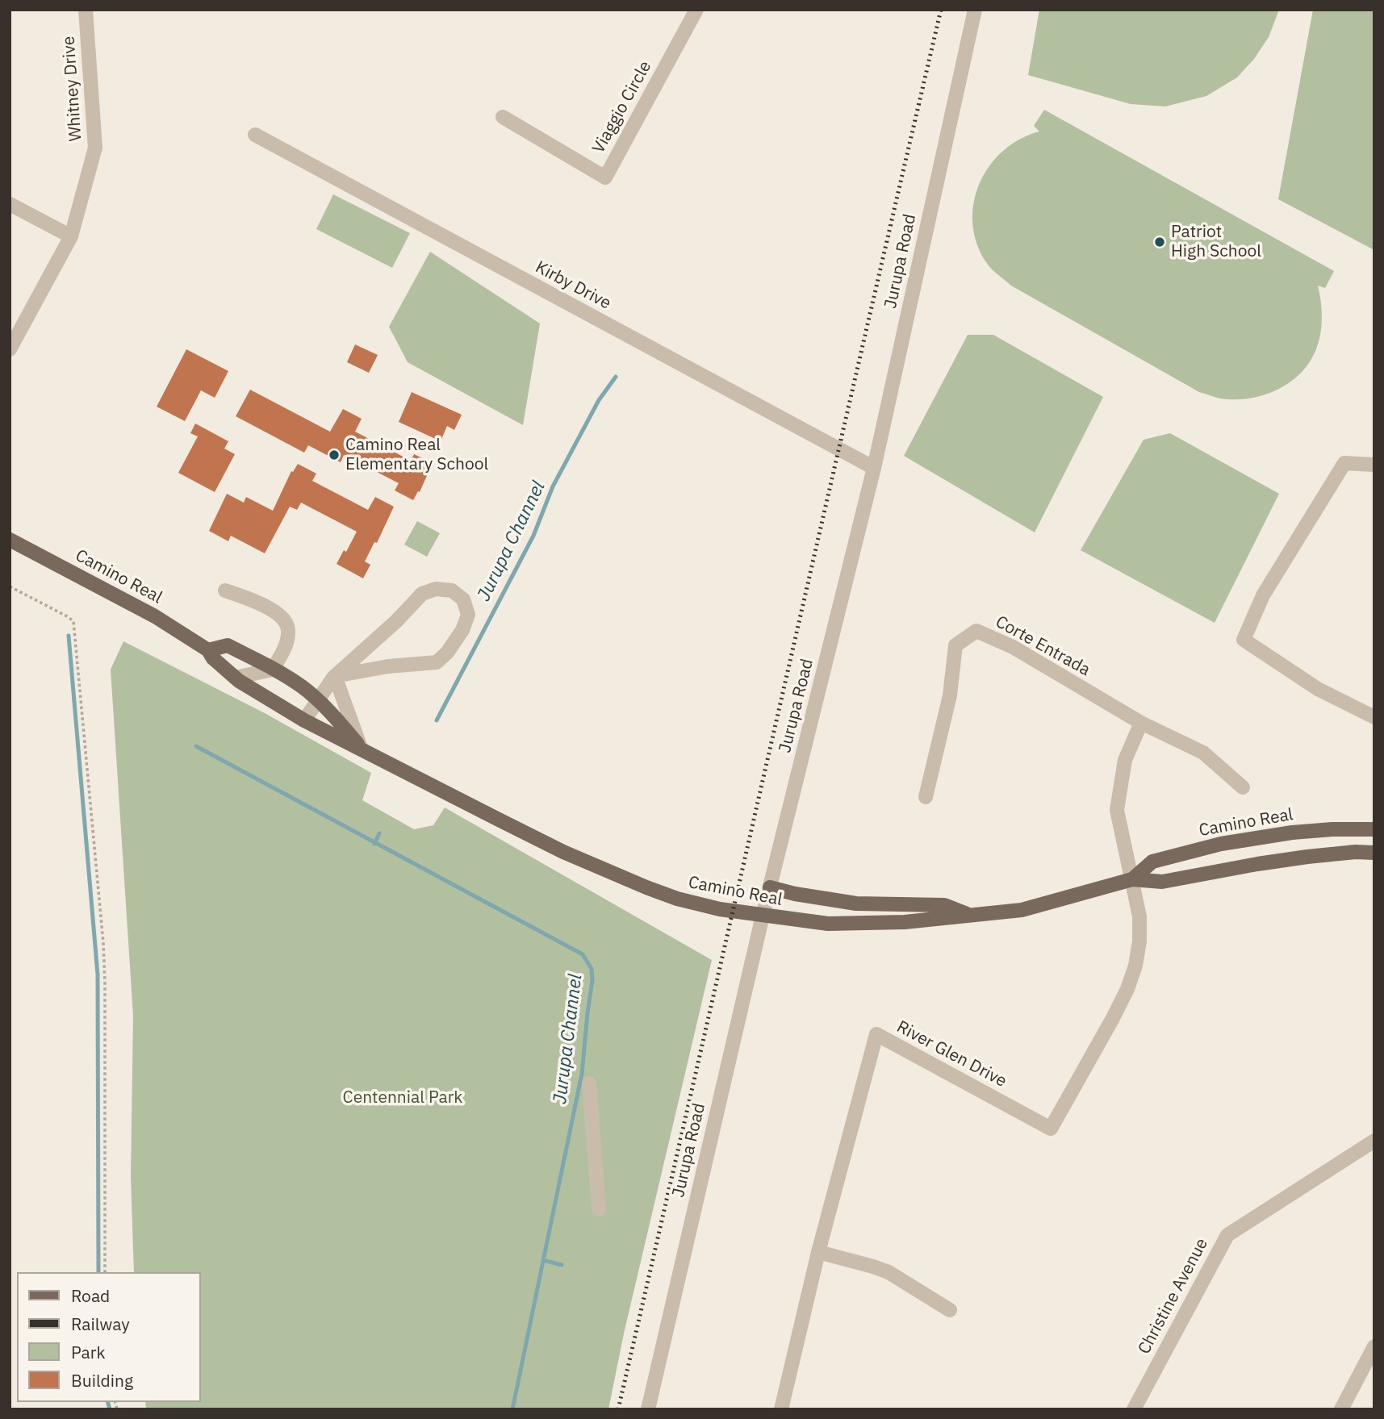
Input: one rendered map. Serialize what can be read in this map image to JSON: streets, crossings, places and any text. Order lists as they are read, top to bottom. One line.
{"streets":{"main road":["Camino Real"],"street":["Whitney Drive","Viaggio Circle","Jurupa Road","Kirby Drive","Corte Entrada","River Glen Drive","Christine Avenue"]},"crossings":[["Jurupa Road","Kirby Drive"],["Jurupa Road","Camino Real"],["Camino Real","River Glen Drive"]],"water":["Jurupa Channel"],"parks":["Centennial Park"],"places":["Patriot High School","Camino Real Elementary School"],"legend":["Road","Railway","Park","Building"]}
